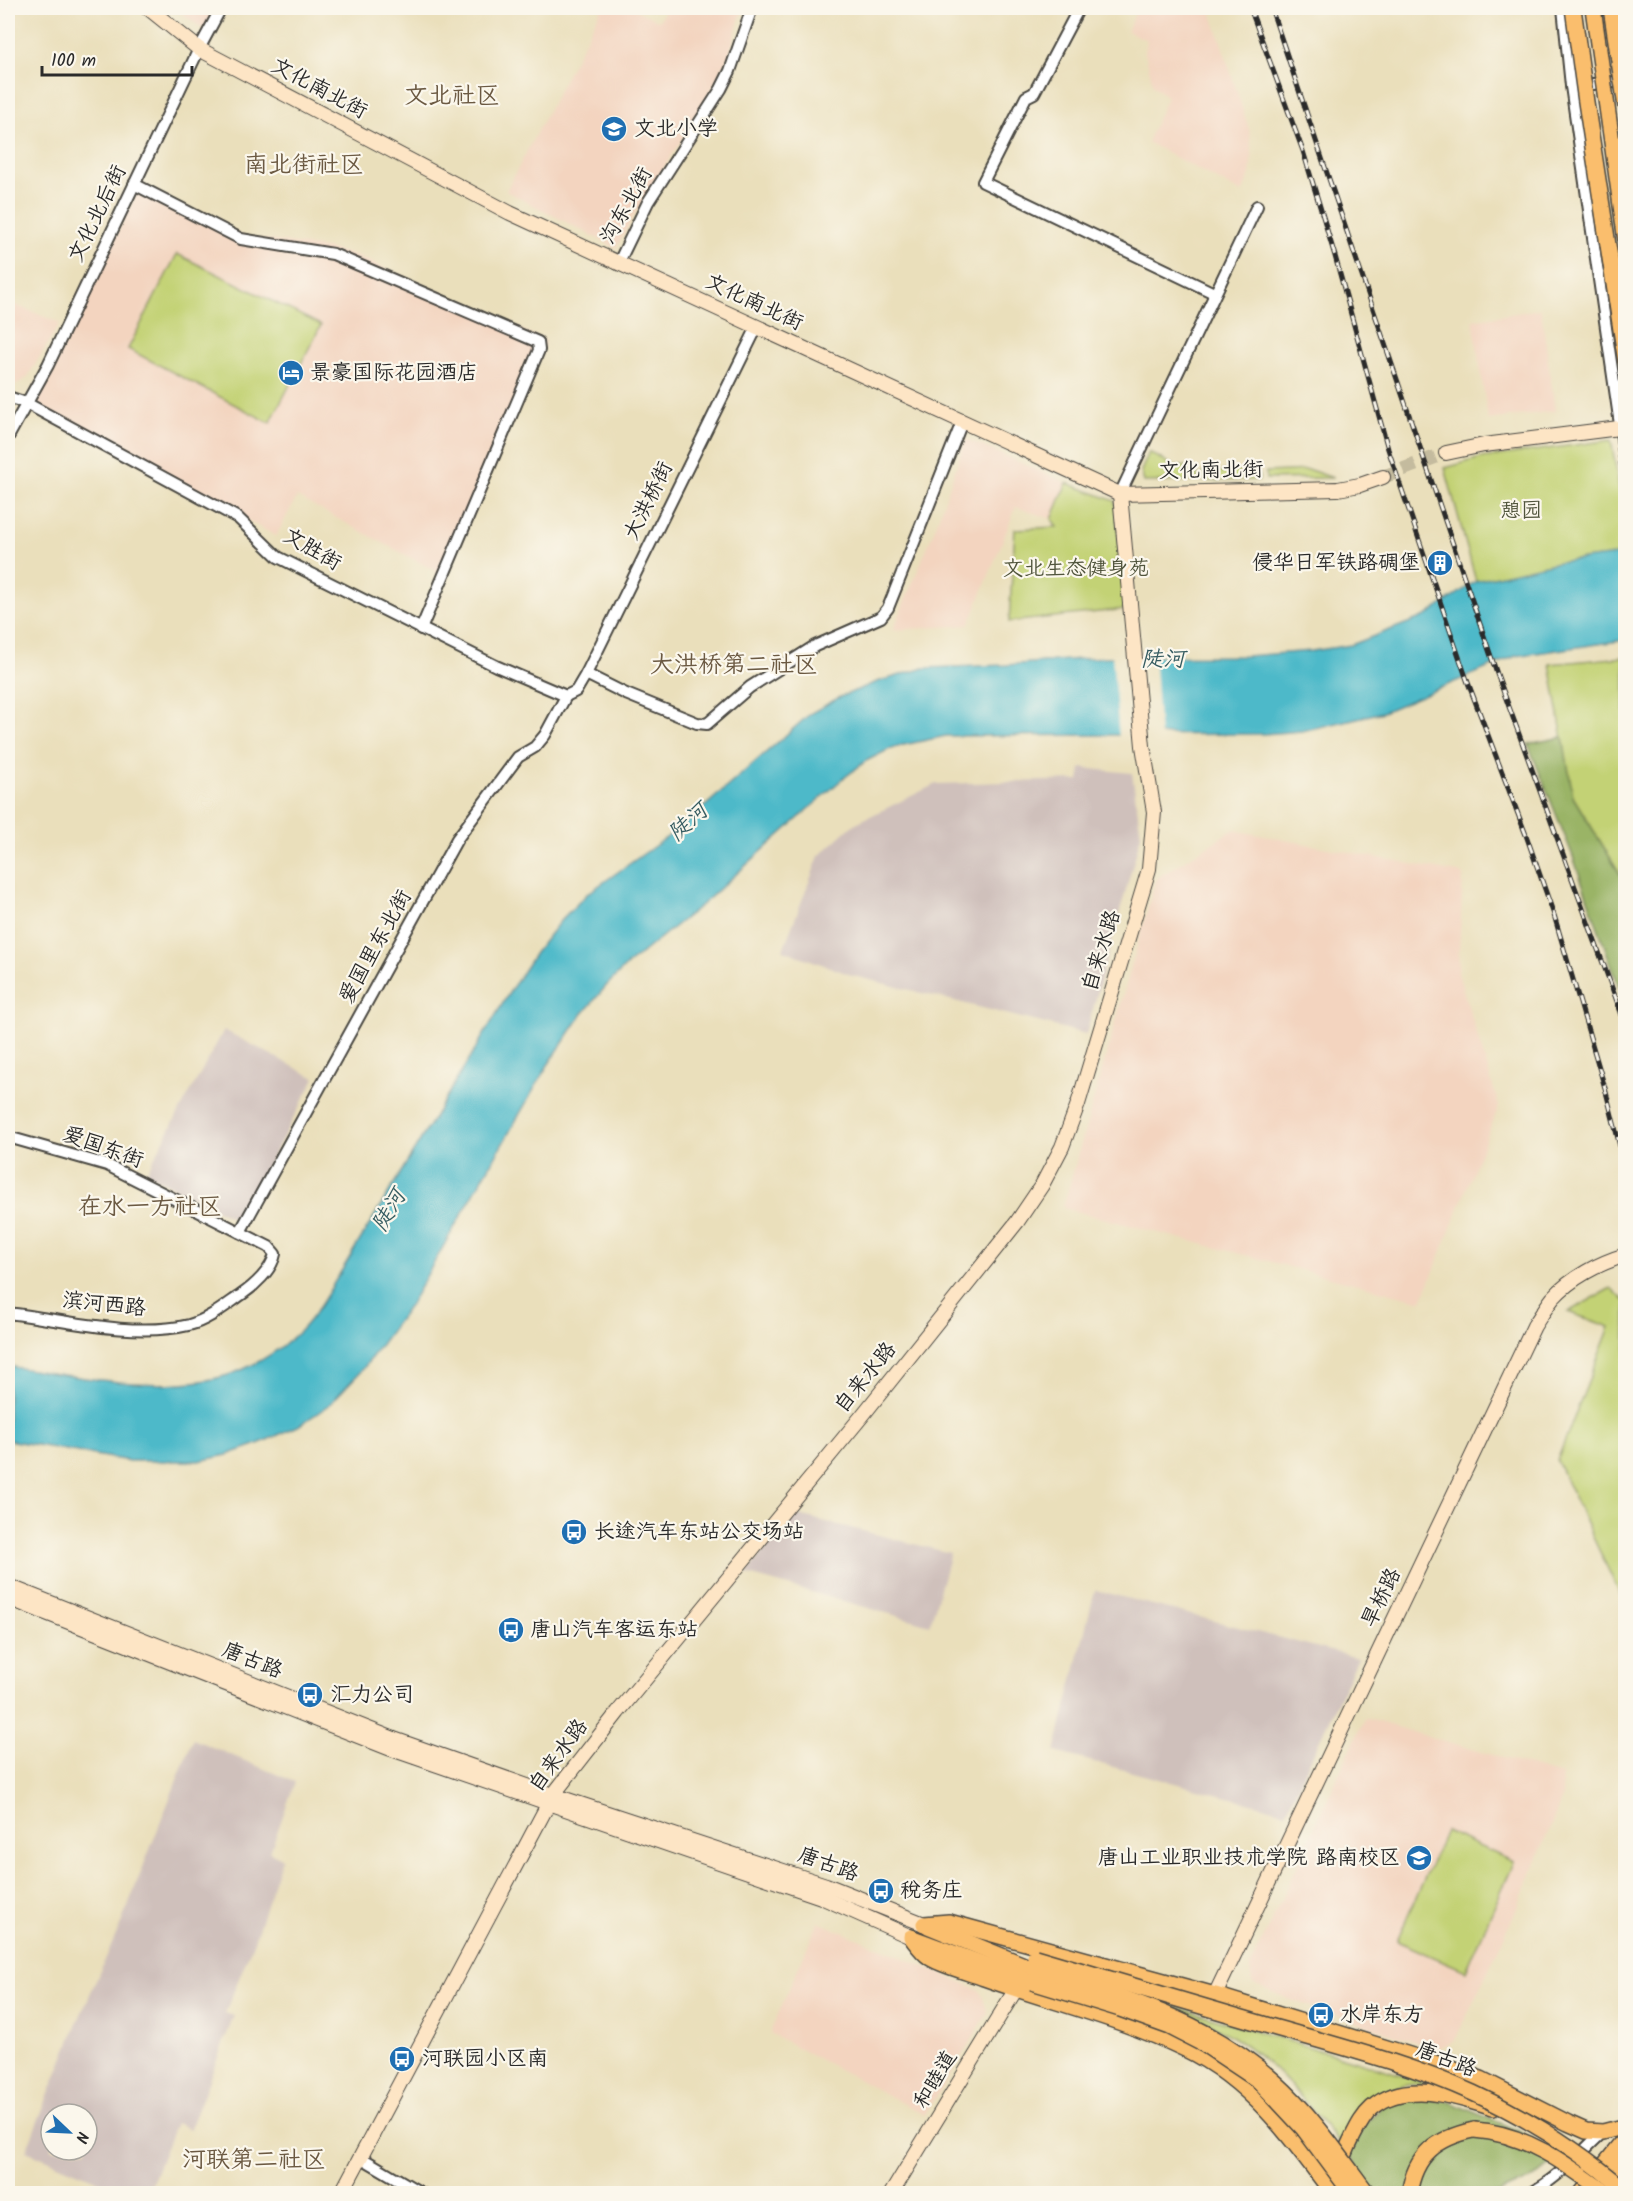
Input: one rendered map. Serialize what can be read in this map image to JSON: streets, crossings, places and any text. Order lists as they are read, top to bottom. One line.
{"streets":{"main road":["唐古路"],"street":["文化南北街","沟东北街","文化北后街","大洪桥街","文胜街","爱国里东北街","自来水路","爱国东街","滨河西路","旱桥路","和睦道"]},"crossings":[["文化南北街","沟东北街"],["文化南北街","文化北后街"],["文化南北街","大洪桥街"],["文化南北街","自来水路"],["文化北后街","文胜街"],["大洪桥街","文胜街"],["大洪桥街","爱国里东北街"],["文胜街","爱国里东北街"],["爱国里东北街","爱国东街"],["自来水路","唐古路"],["爱国东街","滨河西路"]],"districts":["文北社区","南北街社区","大洪桥第二社区","在水一方社区","河联第二社区"],"water":["陡河"],"parks":["憩园","文北生态健身苑"],"places":{"school or university":["文北小学","唐山工业职业技术学院 路南校区"],"hotel":["景豪国际花园酒店"],"building":["侵华日军铁路碉堡"],"bus stop":["长途汽车东站公交场站","唐山汽车客运东站","汇力公司","税务庄","水岸东方","河联园小区南"]},"scale_bar":"100 m","north":"bottom right"}
